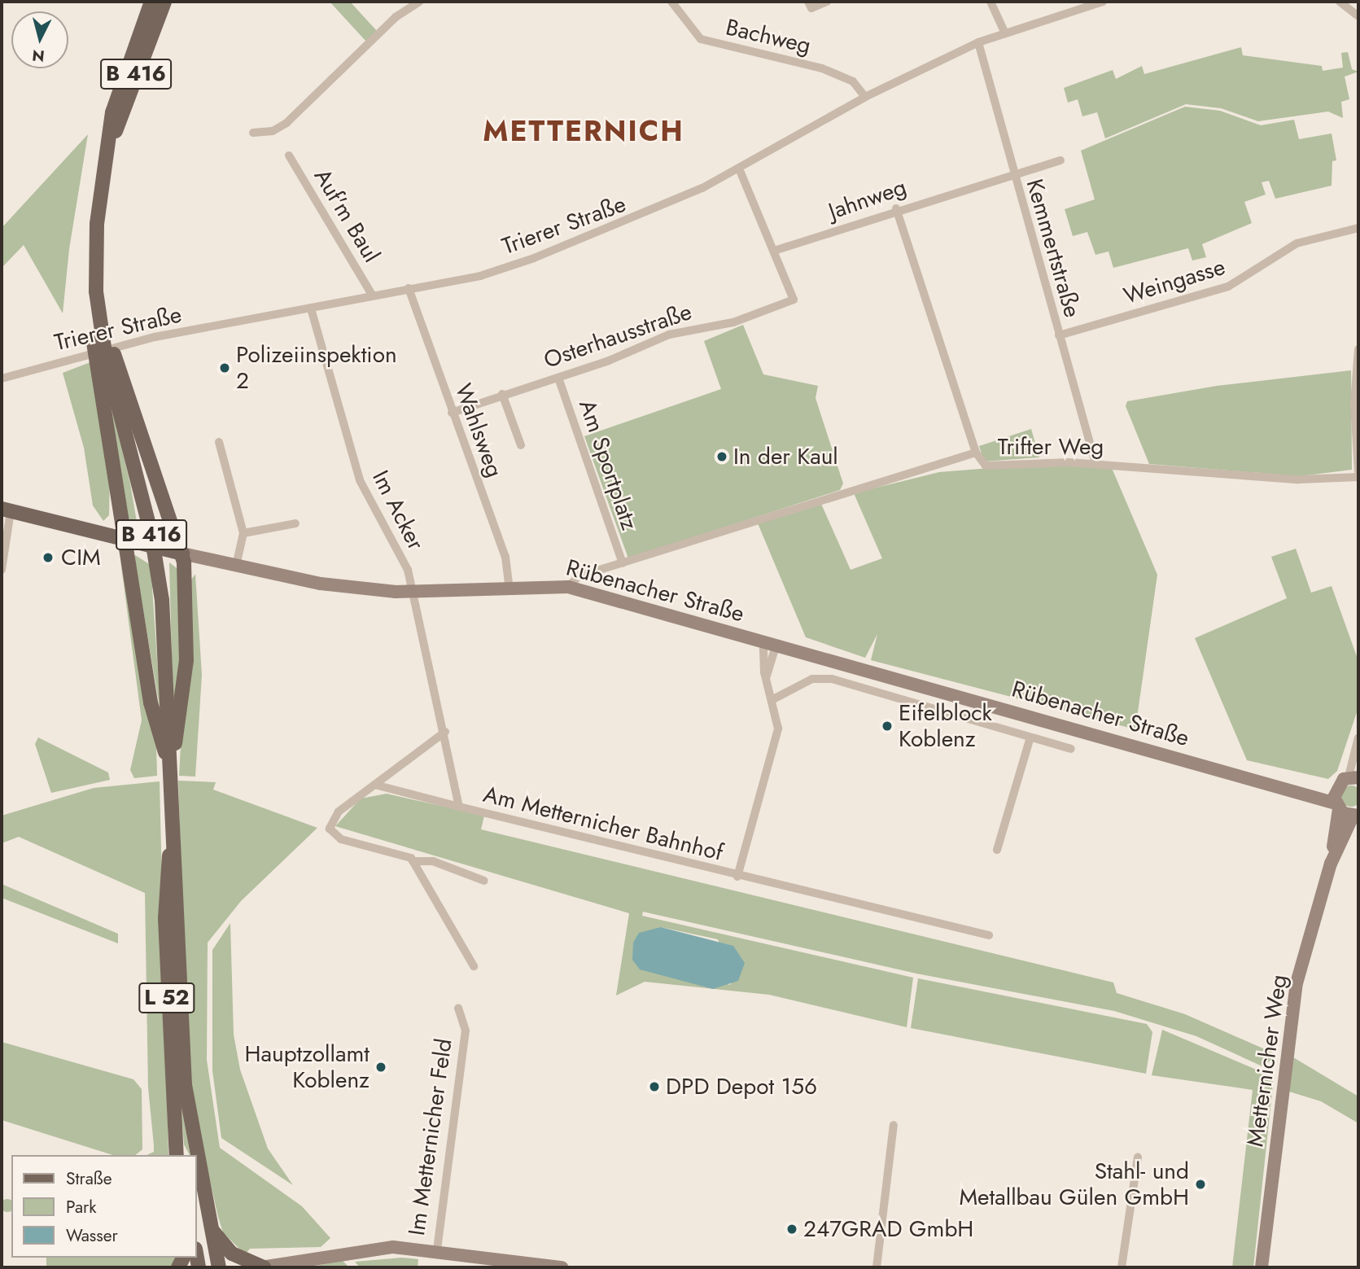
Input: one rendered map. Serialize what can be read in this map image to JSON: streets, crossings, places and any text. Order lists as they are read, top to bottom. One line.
{"streets":{"main road":["B 416","Rübenacher Straße","L 52","Metternicher Weg","Im Metternicher Feld"],"street":["Bachweg","Jahnweg","Auf'm Baul","Trierer Straße","Kemmertstraße","Weingasse","Osterhausstraße","Wahlsweg","Trifter Weg","Am Sportplatz","Im Acker","Am Metternicher Bahnhof"]},"crossings":[["Bachweg","Trierer Straße"],["B 416","Rübenacher Straße"],["B 416","L 52"],["Jahnweg","Kemmertstraße"],["Jahnweg","Osterhausstraße"],["Auf'm Baul","Trierer Straße"],["Trierer Straße","Kemmertstraße"],["Trierer Straße","Wahlsweg"],["Trierer Straße","Im Acker"],["Kemmertstraße","Weingasse"],["Kemmertstraße","Trifter Weg"],["Osterhausstraße","Wahlsweg"],["Osterhausstraße","Am Sportplatz"],["Wahlsweg","Rübenacher Straße"],["Trifter Weg","Am Sportplatz"],["Trifter Weg","Rübenacher Straße"],["Im Acker","Rübenacher Straße"],["Im Acker","Am Metternicher Bahnhof"],["Rübenacher Straße","Am Metternicher Bahnhof"],["Rübenacher Straße","L 52"],["Rübenacher Straße","Metternicher Weg"]],"districts":["METTERNICH"],"places":["Polizeiinspektion 2","In der Kaul","CIM","Eifelblock Koblenz","Hauptzollamt Koblenz","DPD Depot 156","Stahl- und Metallbau Gülen GmbH","247GRAD GmbH"],"legend":["Straße","Park","Wasser"],"north":"bottom"}
